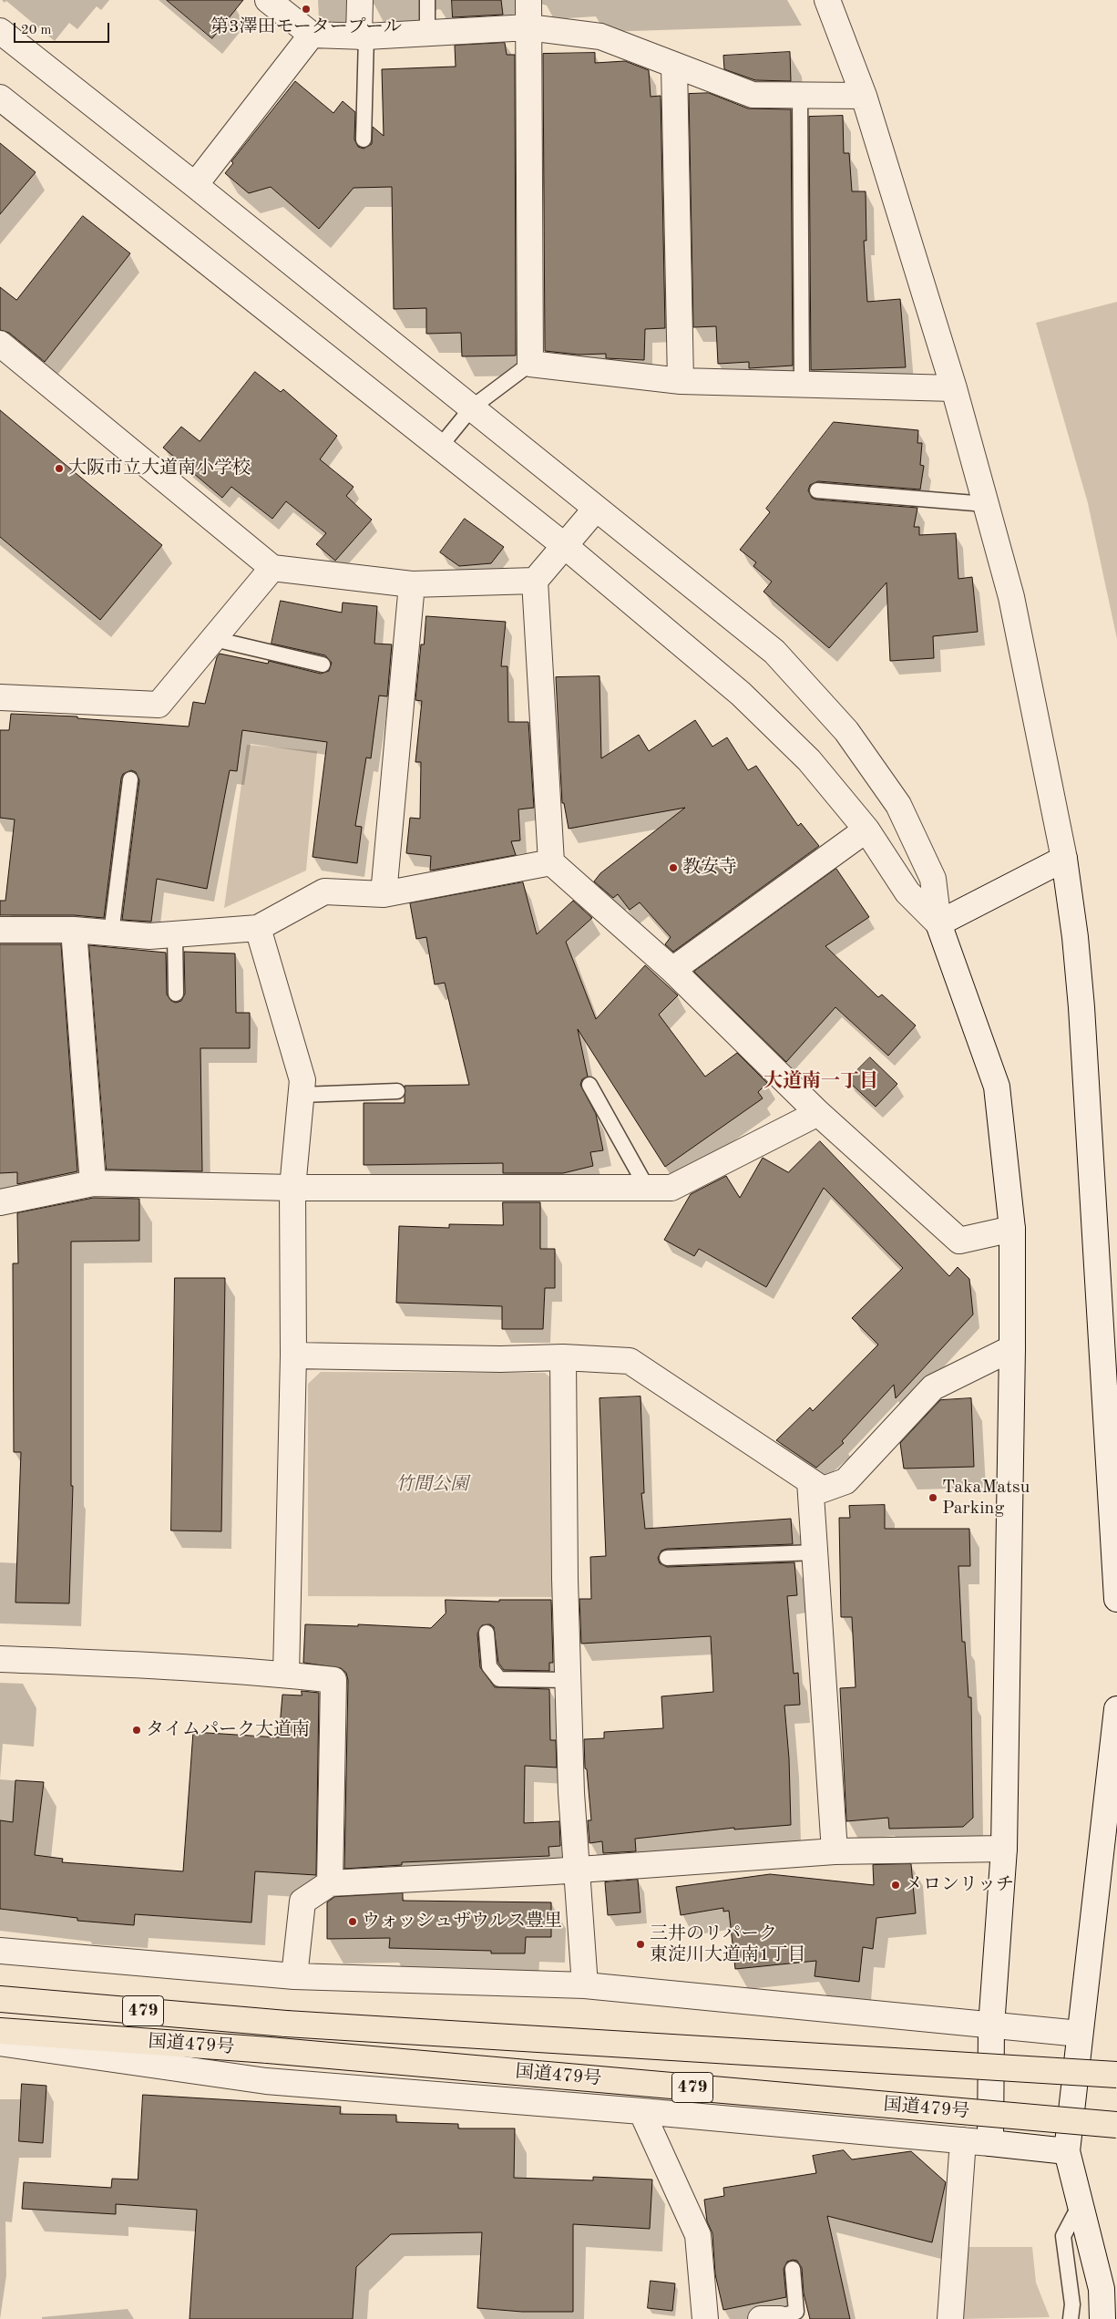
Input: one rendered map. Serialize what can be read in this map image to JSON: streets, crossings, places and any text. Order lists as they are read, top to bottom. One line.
{"streets":{"highway":["479","国道479号"]},"districts":["大道南一丁目"],"parks":["竹間公園"],"places":["第3澤田モータープール","大阪市立大道南小学校","教安寺","TakaMatsu Parking","タイムパーク大道南","メロンリッチ","ウォッシュザウルス豊里","三井のリパーク 東淀川大道南1丁目"],"scale_bar":"20 m"}
